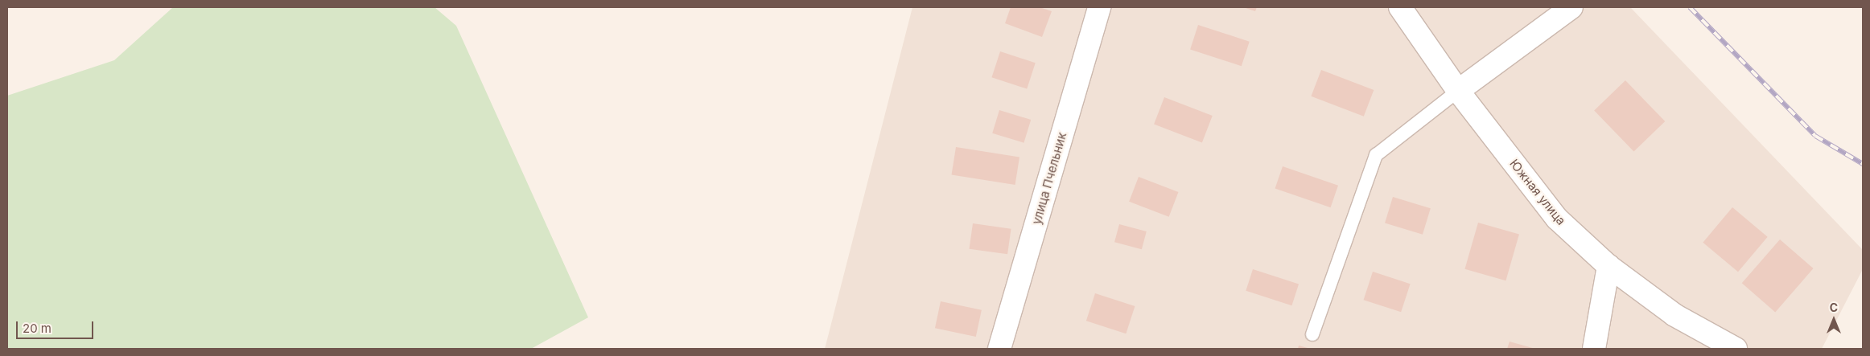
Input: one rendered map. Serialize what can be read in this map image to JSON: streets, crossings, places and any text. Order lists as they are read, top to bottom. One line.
{"streets":{"street":["улица Пчельник","Южная улица"]},"scale_bar":"20 m","north":"top"}
